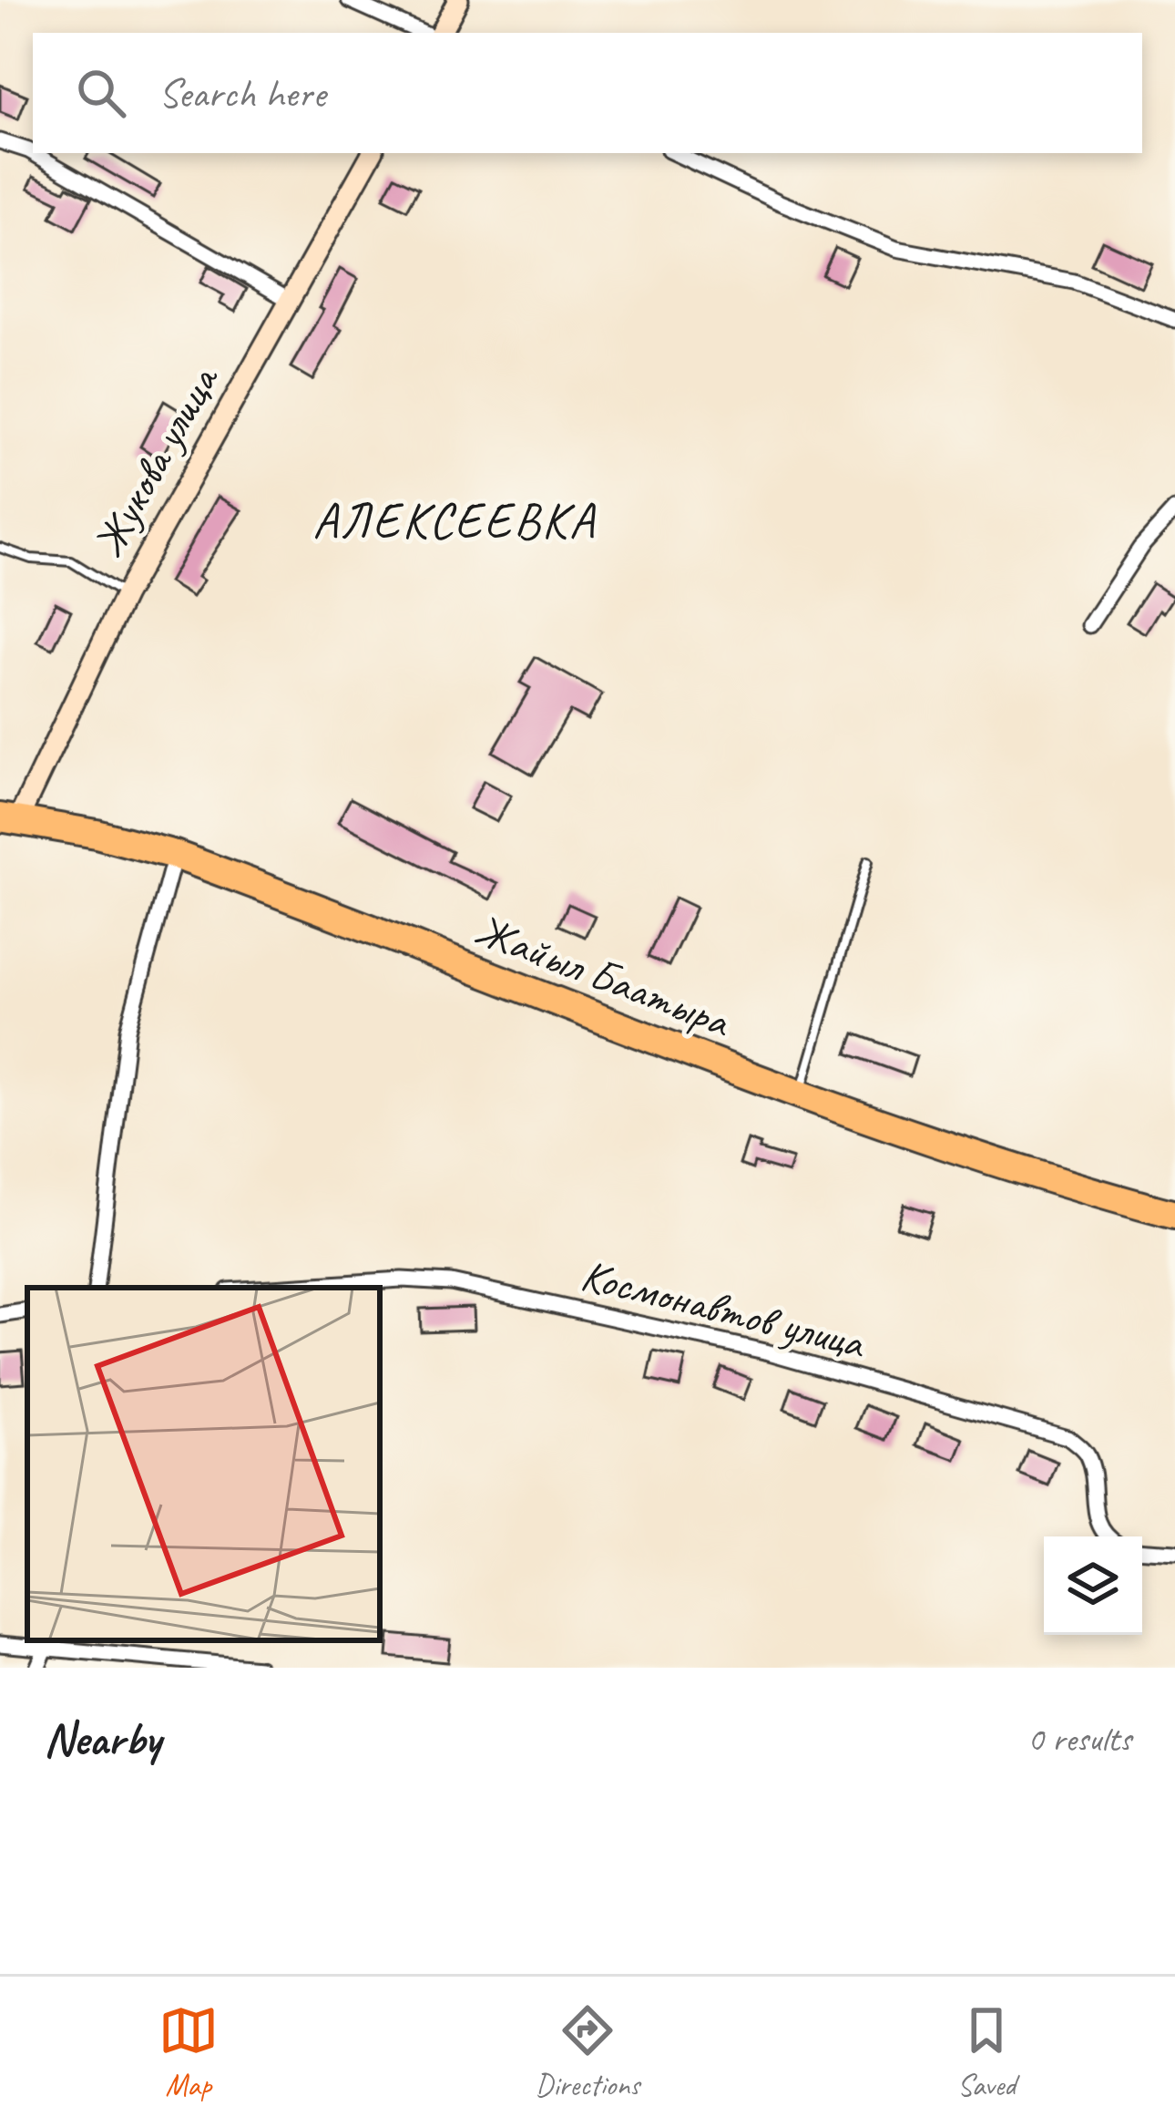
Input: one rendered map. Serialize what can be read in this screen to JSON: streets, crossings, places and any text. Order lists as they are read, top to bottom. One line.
{"streets":{"highway":["Жайыл Баатыра"],"street":["Жукова улица","Космонавтов улица"]},"crossings":[["Жукова улица","Жайыл Баатыра"]],"districts":["АЛЕКСЕЕВКА"],"page":{"search":"Search here","heading":["Nearby","0 results"],"nav":["Map","Directions","Saved"]}}
